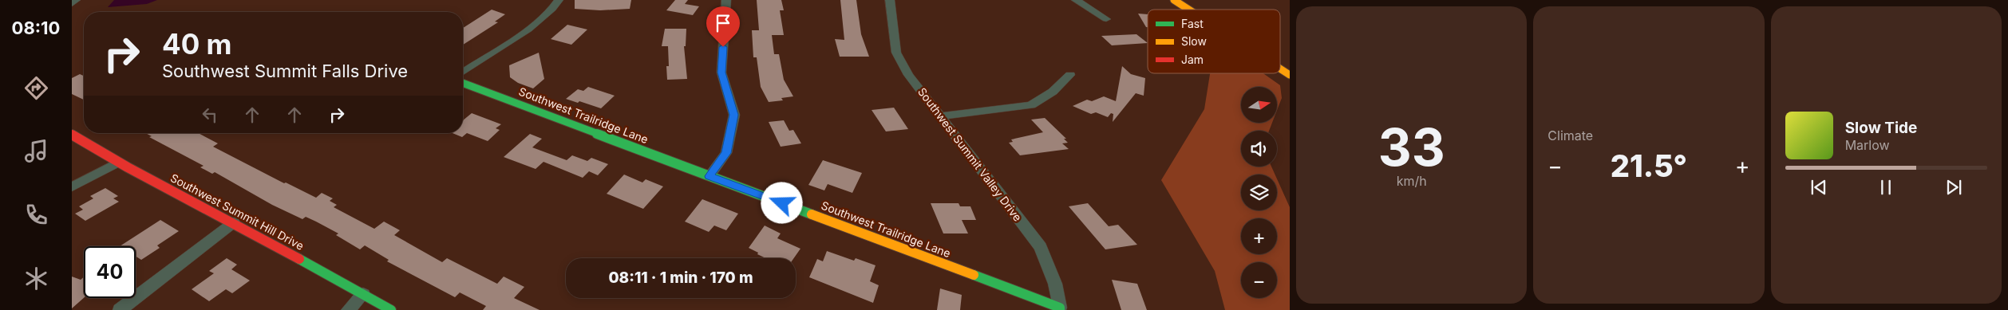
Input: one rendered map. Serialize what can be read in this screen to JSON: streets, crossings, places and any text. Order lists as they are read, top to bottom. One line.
{"streets":{"street":["Southwest Trailridge Lane","Southwest Summit Valley Drive","Southwest Summit Hill Drive"]},"crossings":[["Southwest Trailridge Lane","Southwest Summit Valley Drive"]],"legend":["Fast","Slow","Jam"],"north":"right","page":{"tabs":"08:10","tile":[["33","km/h"],"Climate"],"turn":["40 m","Southwest Summit Falls Drive"],"map_buttons":["+","−"],"song":["Slow Tide","Marlow"],"heat":["−","21.5°","+"],"limit":"40","trip":"08:11 · 1 min · 170 m"}}
